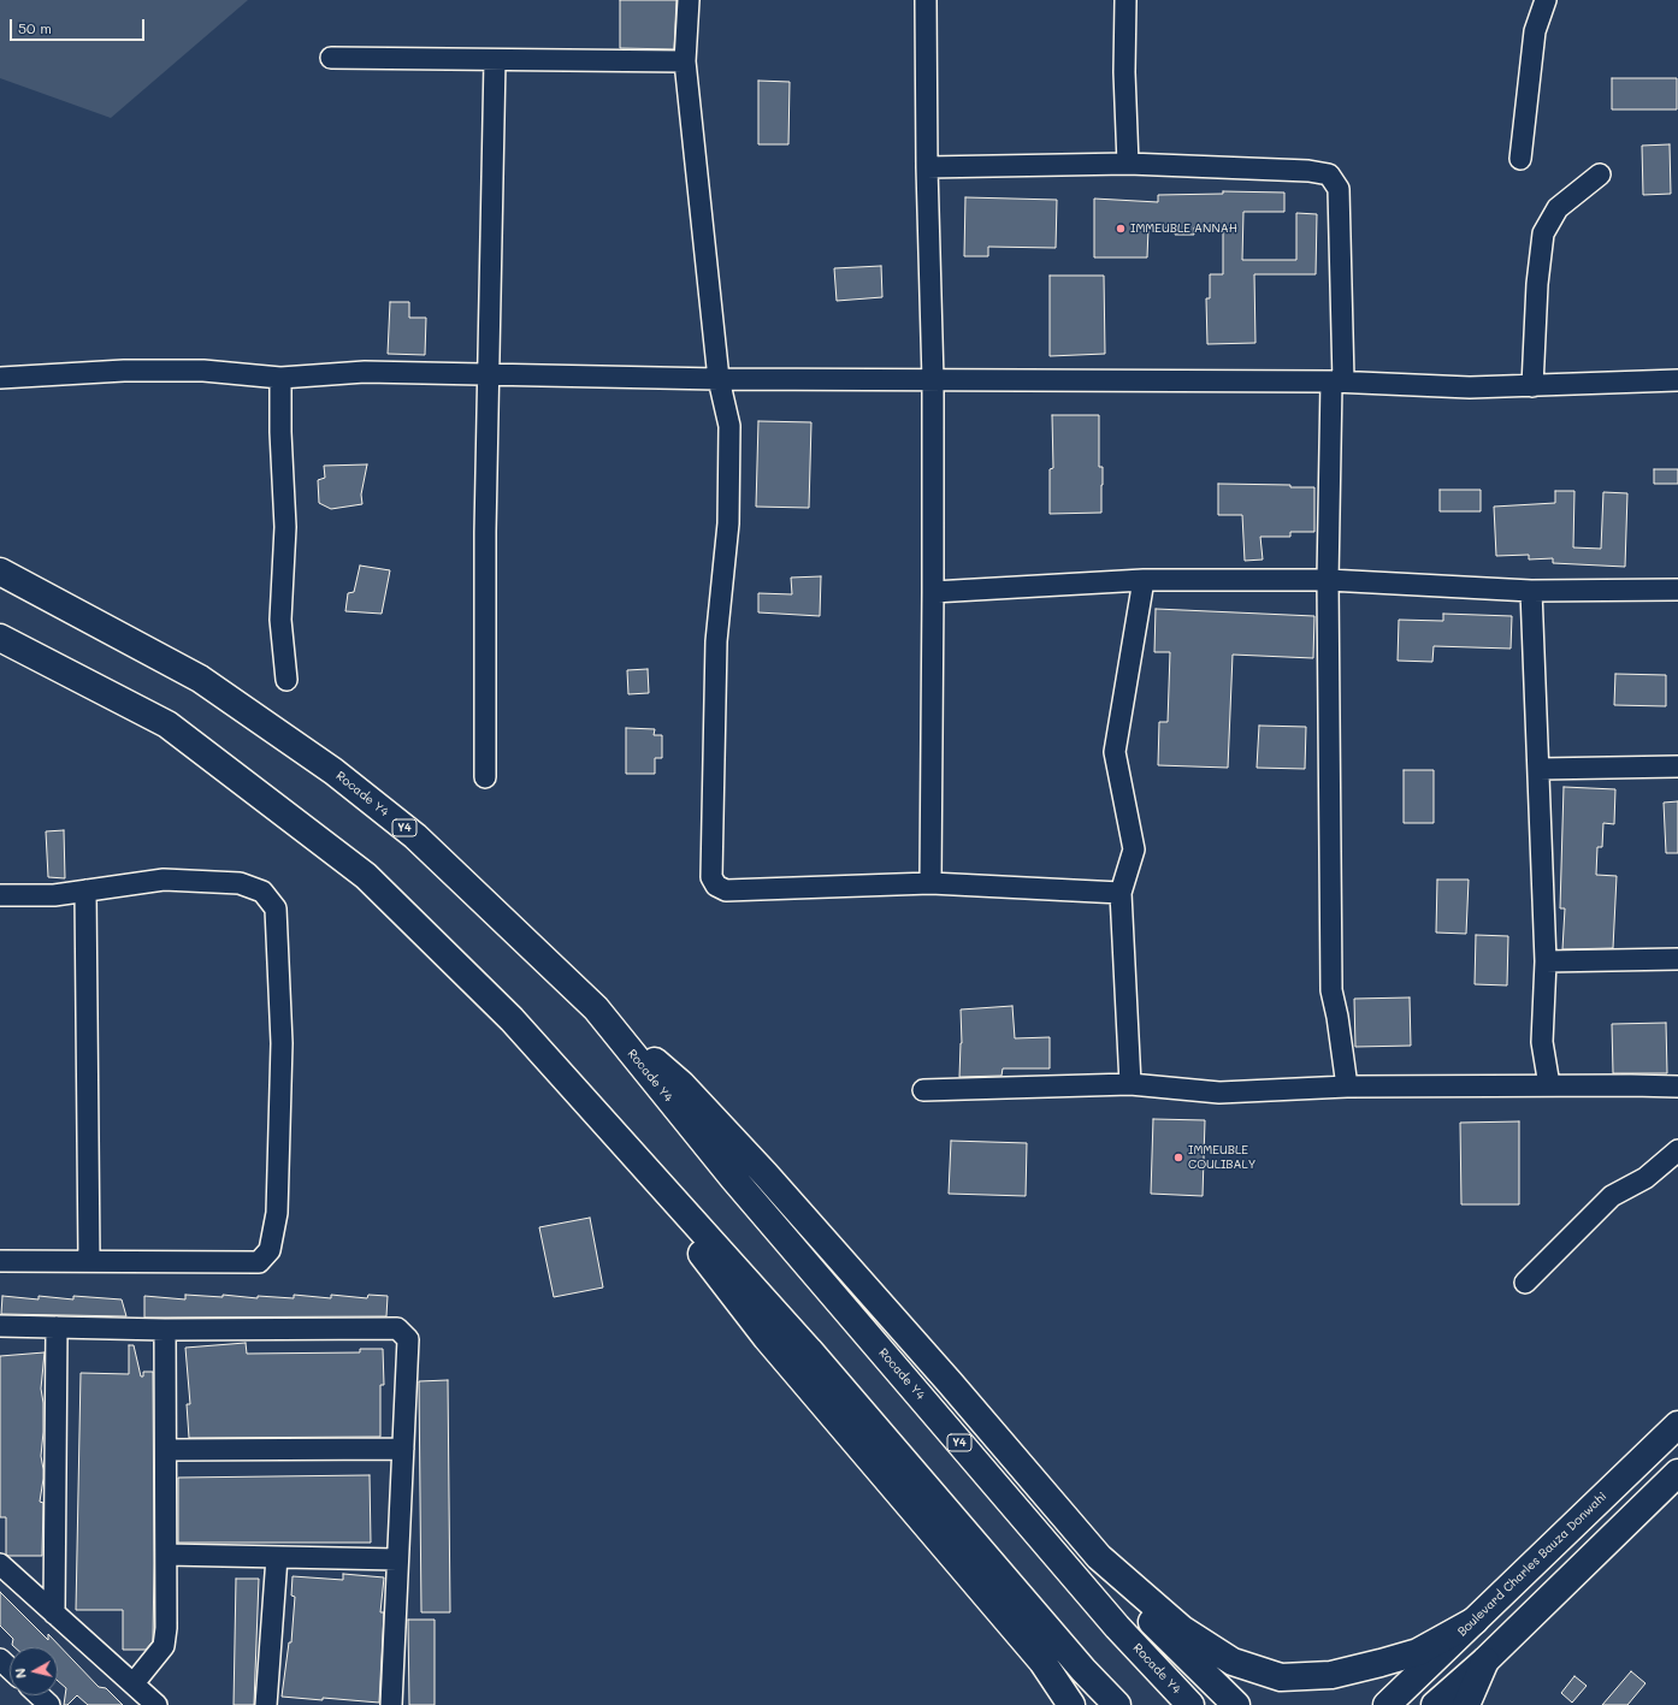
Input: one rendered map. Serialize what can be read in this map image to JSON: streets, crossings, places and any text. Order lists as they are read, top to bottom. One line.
{"streets":{"main road":["Rocade Y4","Y4","Boulevard Charles Bauza Donwahi"]},"places":["IMMEUBLE ANNAH","IMMEUBLE COULIBALY"],"scale_bar":"50 m","north":"left"}
